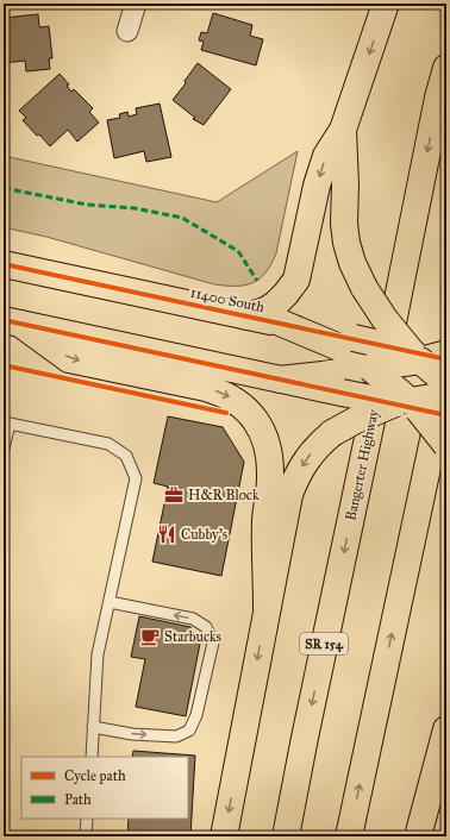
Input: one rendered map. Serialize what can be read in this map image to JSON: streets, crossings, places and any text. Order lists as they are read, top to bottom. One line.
{"streets":{"main road":["11400 South","Bangerter Highway","SR 154"]},"places":{"office":["H&R Block"],"restaurant":["Cubby's"],"cafe":["Starbucks"]},"legend":["Cycle path","Path"]}
